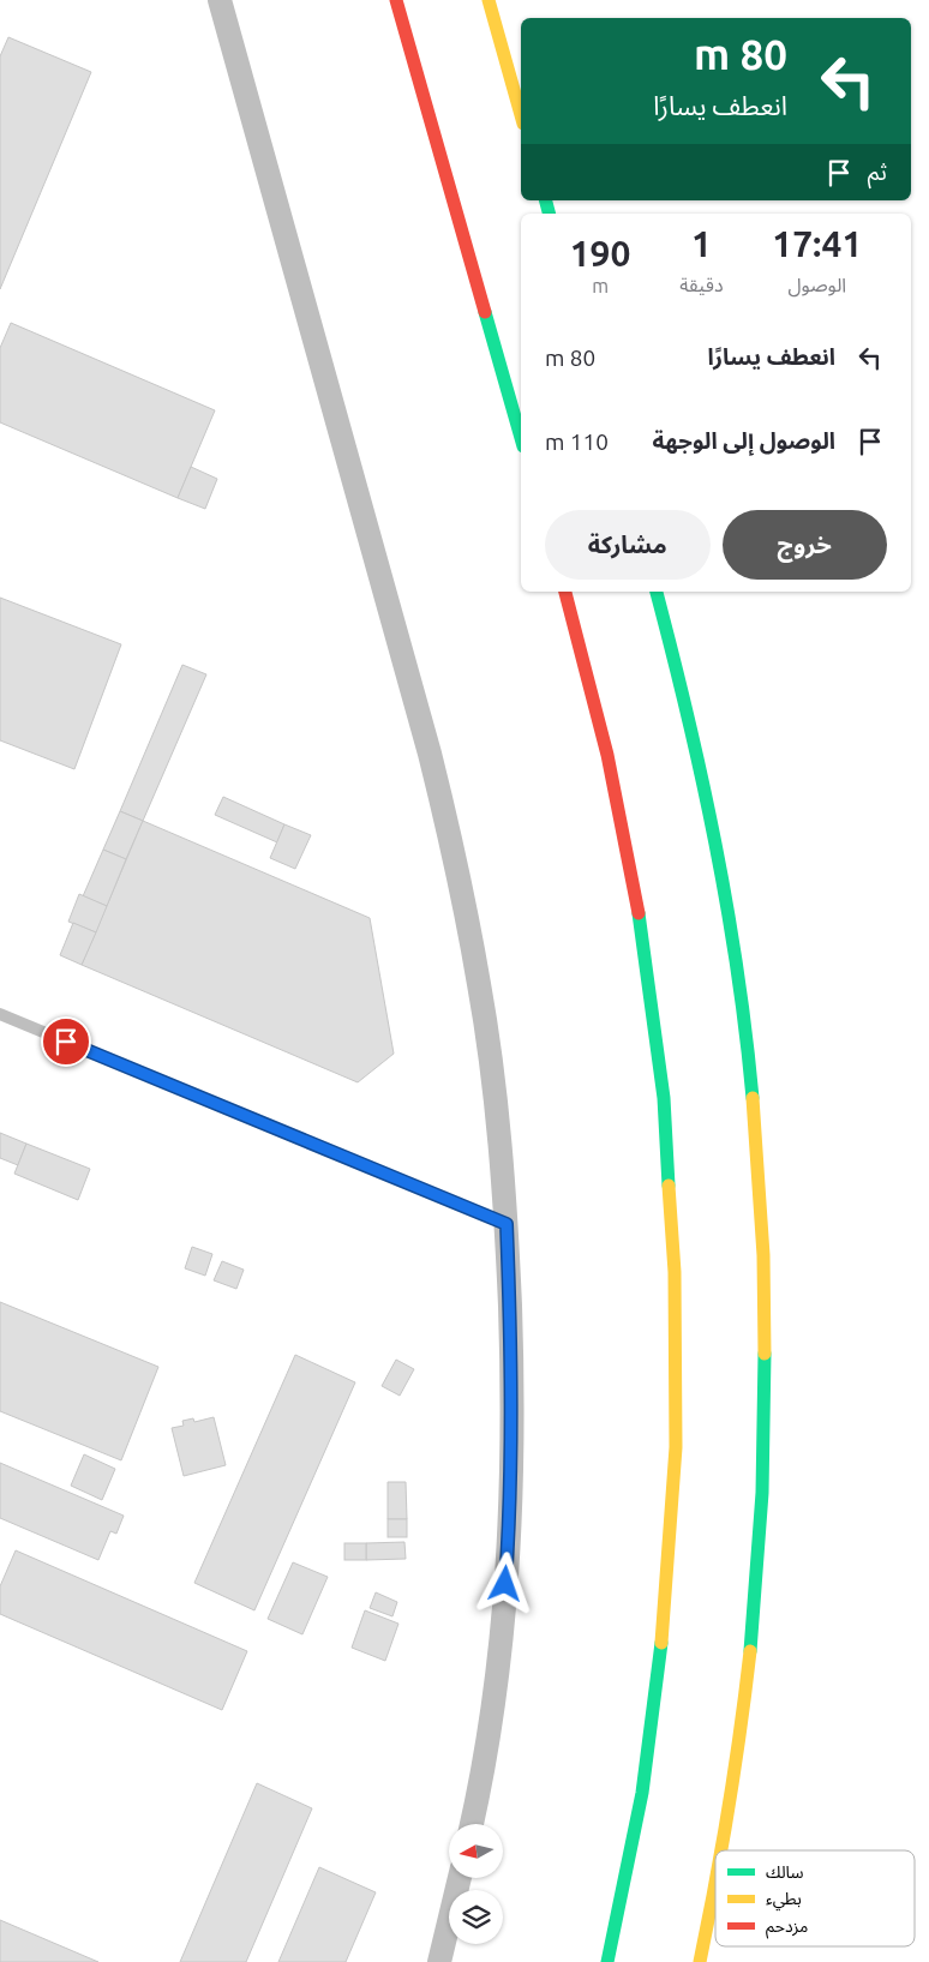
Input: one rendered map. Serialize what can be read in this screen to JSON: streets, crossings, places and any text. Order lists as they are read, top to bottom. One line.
{"legend":["سالك","بطيء","مزدحم"],"north":"left","page":{"turn":["80 m","انعطف يسارًا"],"then":"ثم","eta":["17:41","الوصول","1","دقيقة","190","m"],"list":[{"name":"انعطف يسارًا","value":"80 m"},{"name":"الوصول إلى الوجهة","value":"110 m"}],"buttons":["خروج","مشاركة"]}}
